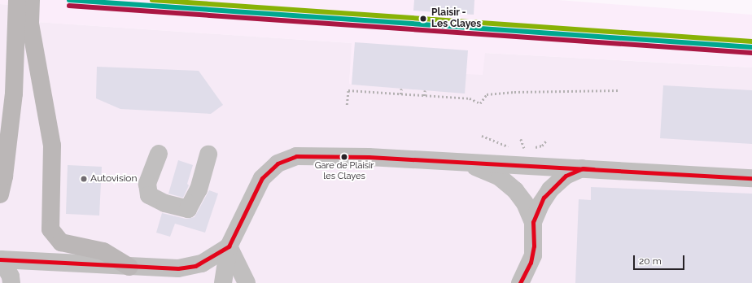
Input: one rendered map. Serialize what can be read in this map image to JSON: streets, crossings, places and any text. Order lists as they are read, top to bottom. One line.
{"places":["Plaisir - Les Clayes","Gare de Plaisir les Clayes","Autovision"],"scale_bar":"20 m"}
